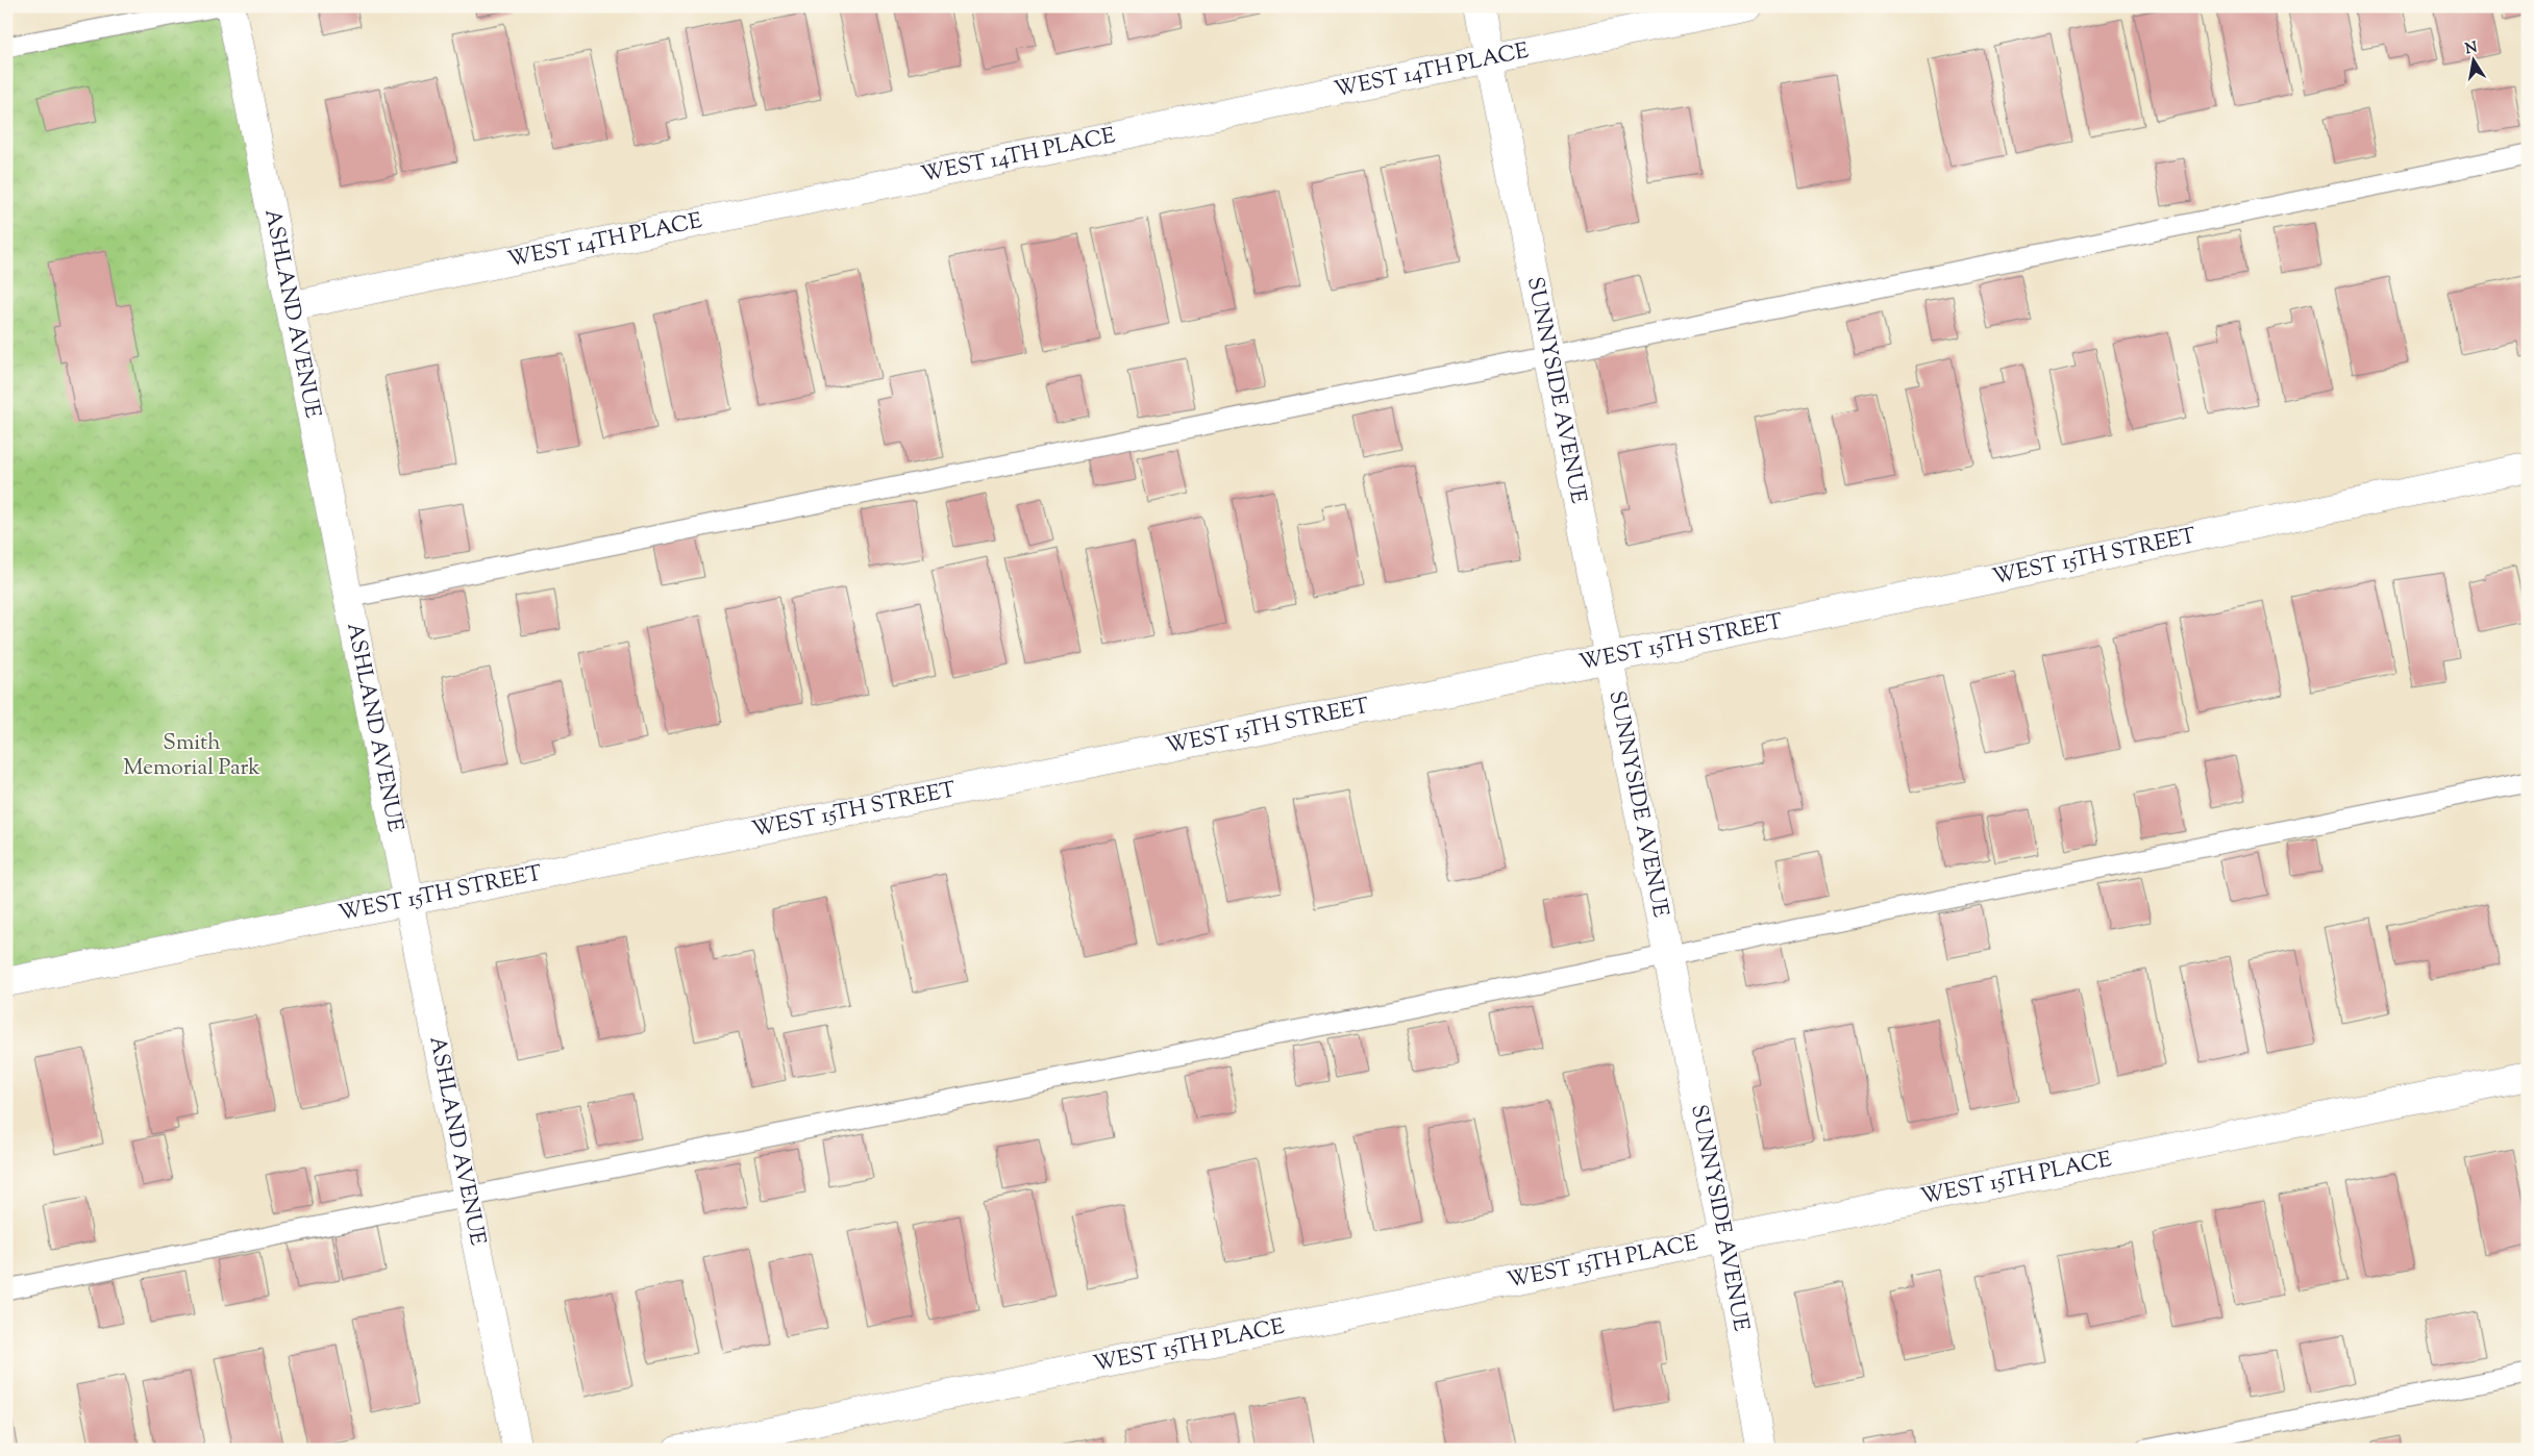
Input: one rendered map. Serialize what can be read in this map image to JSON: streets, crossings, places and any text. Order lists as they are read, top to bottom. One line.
{"streets":{"street":["WEST 14TH PLACE","ASHLAND AVENUE","SUNNYSIDE AVENUE","WEST 15TH STREET","WEST 15TH PLACE"]},"crossings":[["WEST 14TH PLACE","ASHLAND AVENUE"],["WEST 14TH PLACE","SUNNYSIDE AVENUE"],["ASHLAND AVENUE","WEST 15TH STREET"],["SUNNYSIDE AVENUE","WEST 15TH STREET"],["SUNNYSIDE AVENUE","WEST 15TH PLACE"]],"parks":["Smith Memorial Park"],"north":"top"}
